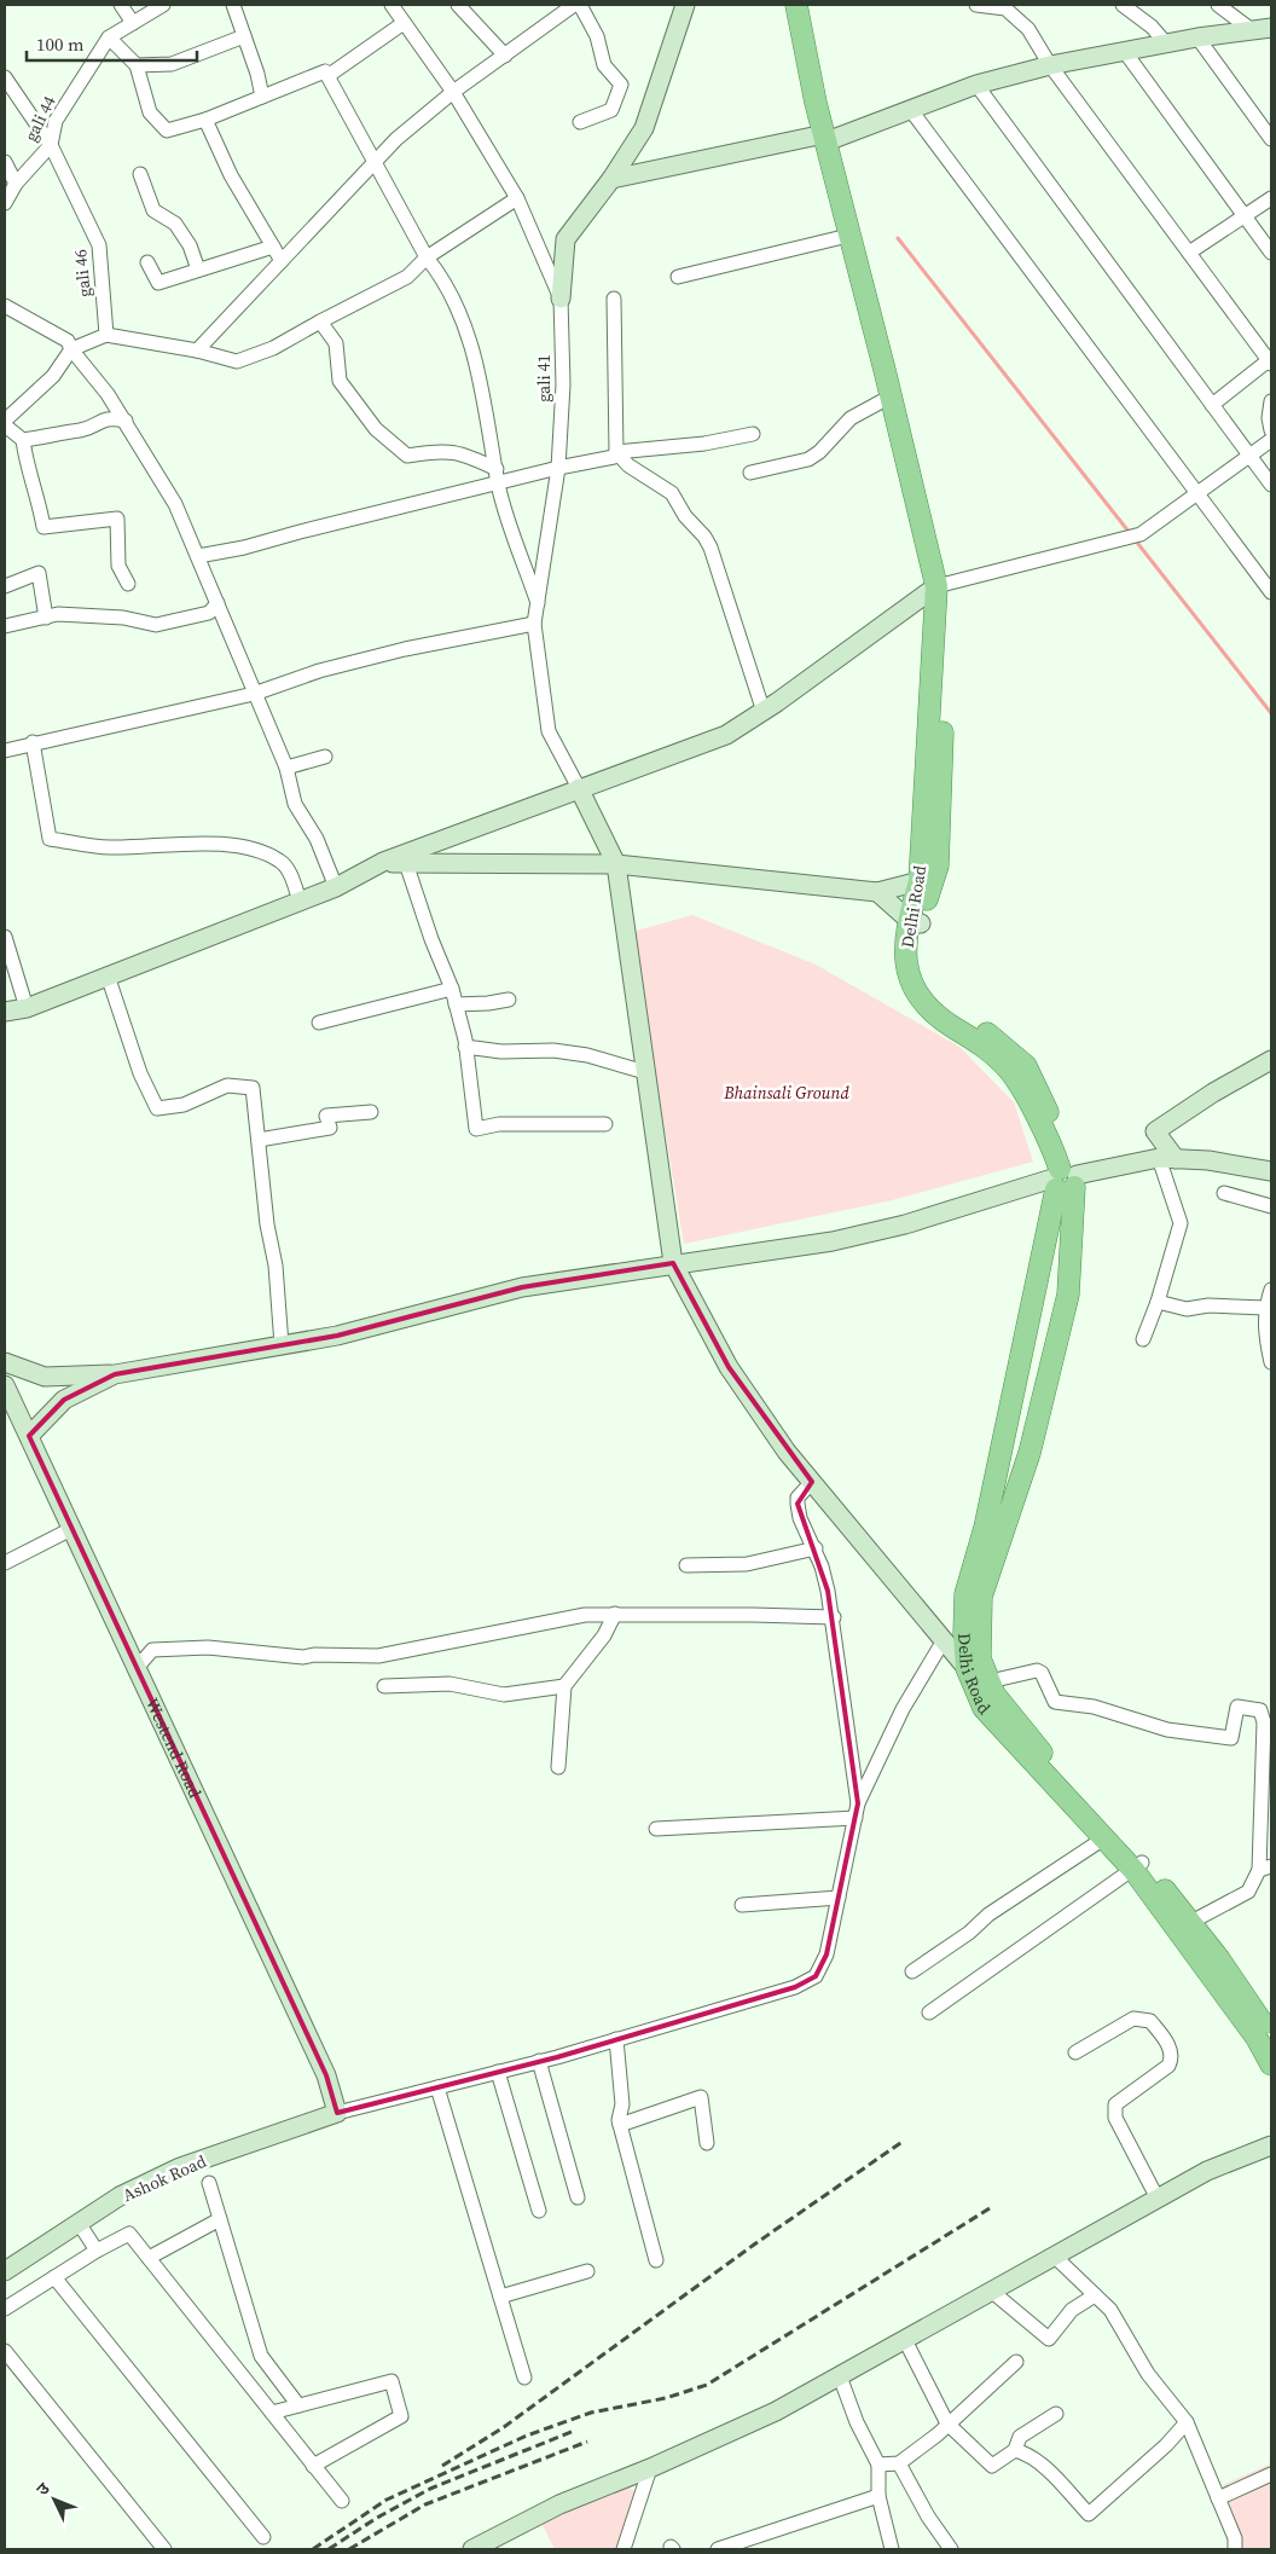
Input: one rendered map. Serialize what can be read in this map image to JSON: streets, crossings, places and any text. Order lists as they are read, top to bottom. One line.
{"streets":{"main road":["Delhi Road"],"street":["gali 44","gali 46","gali 41","Westend Road","Ashok Road"]},"crossings":[["gali 44","gali 46"],["Westend Road","Ashok Road"]],"parks":["Bhainsali Ground"],"scale_bar":"100 m","north":"top left"}
